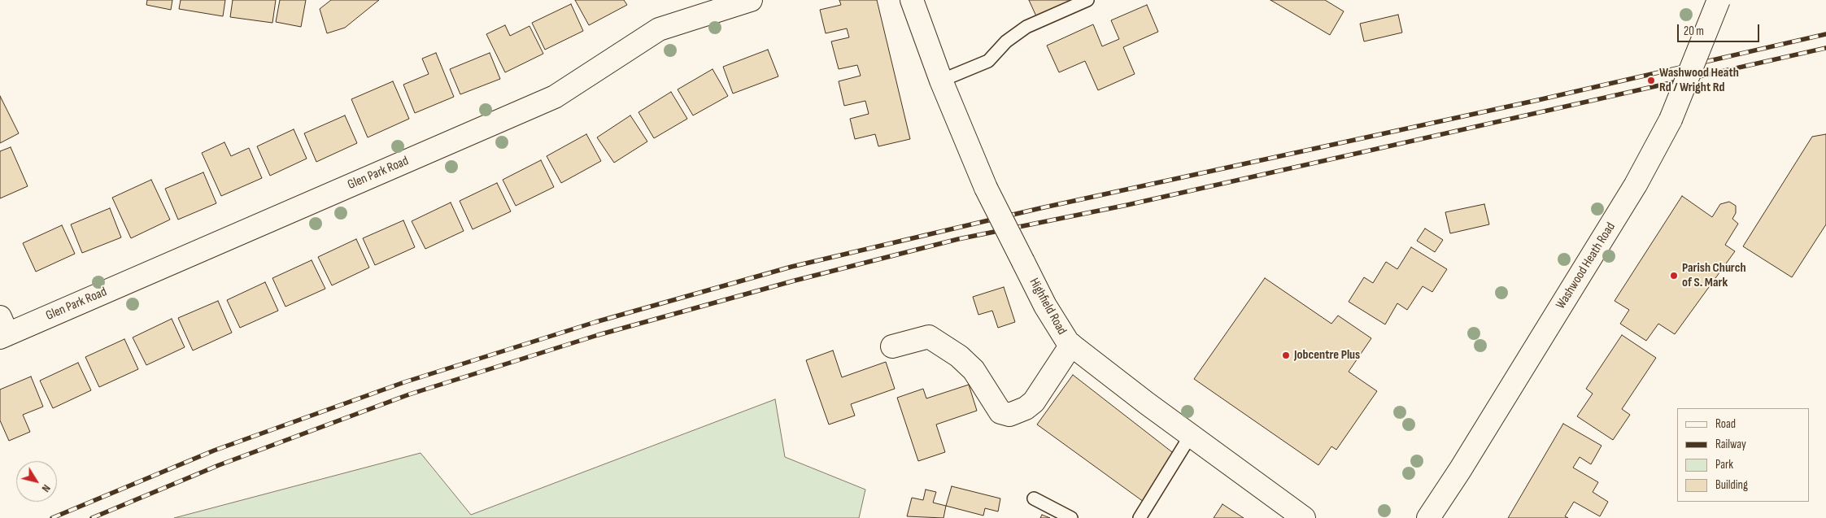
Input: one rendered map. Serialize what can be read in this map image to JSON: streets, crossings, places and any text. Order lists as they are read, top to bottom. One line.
{"streets":{"main road":["Glen Park Road","Washwood Heath Road","Highfield Road"]},"places":["Washwood Heath Rd / Wright Rd","Parish Church of S. Mark","Jobcentre Plus"],"legend":["Road","Railway","Park","Building"],"scale_bar":"20 m","north":"bottom right"}
